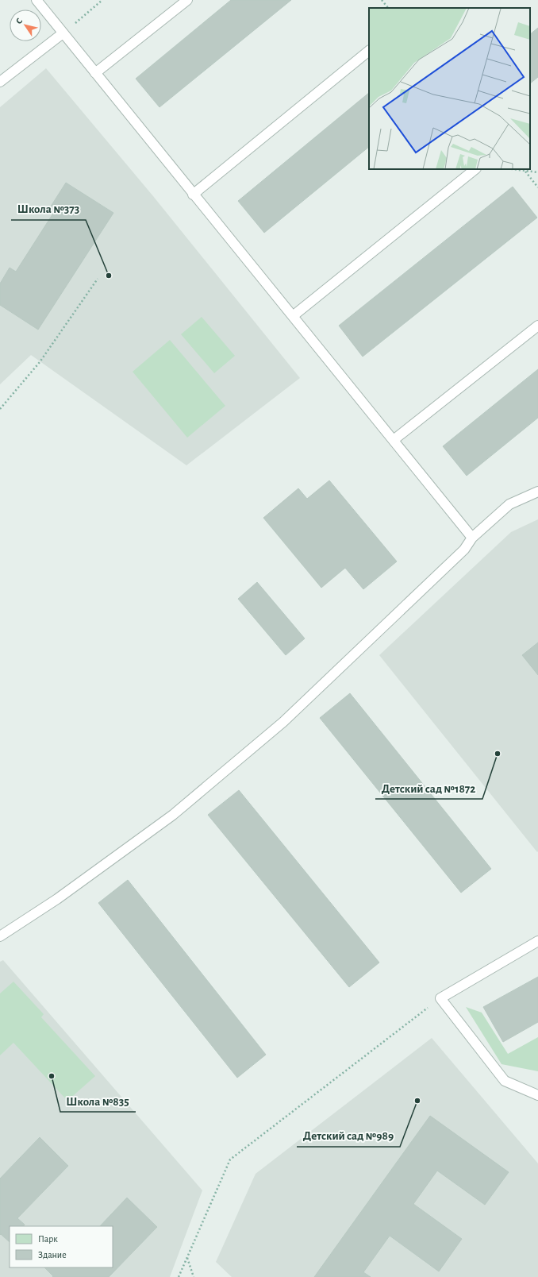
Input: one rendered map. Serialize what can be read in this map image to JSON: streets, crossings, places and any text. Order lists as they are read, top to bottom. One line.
{"places":["Школа №373","Детский сад №1872","Школа №835","Детский сад №989"],"legend":["Парк","Здание"],"north":"top left"}
